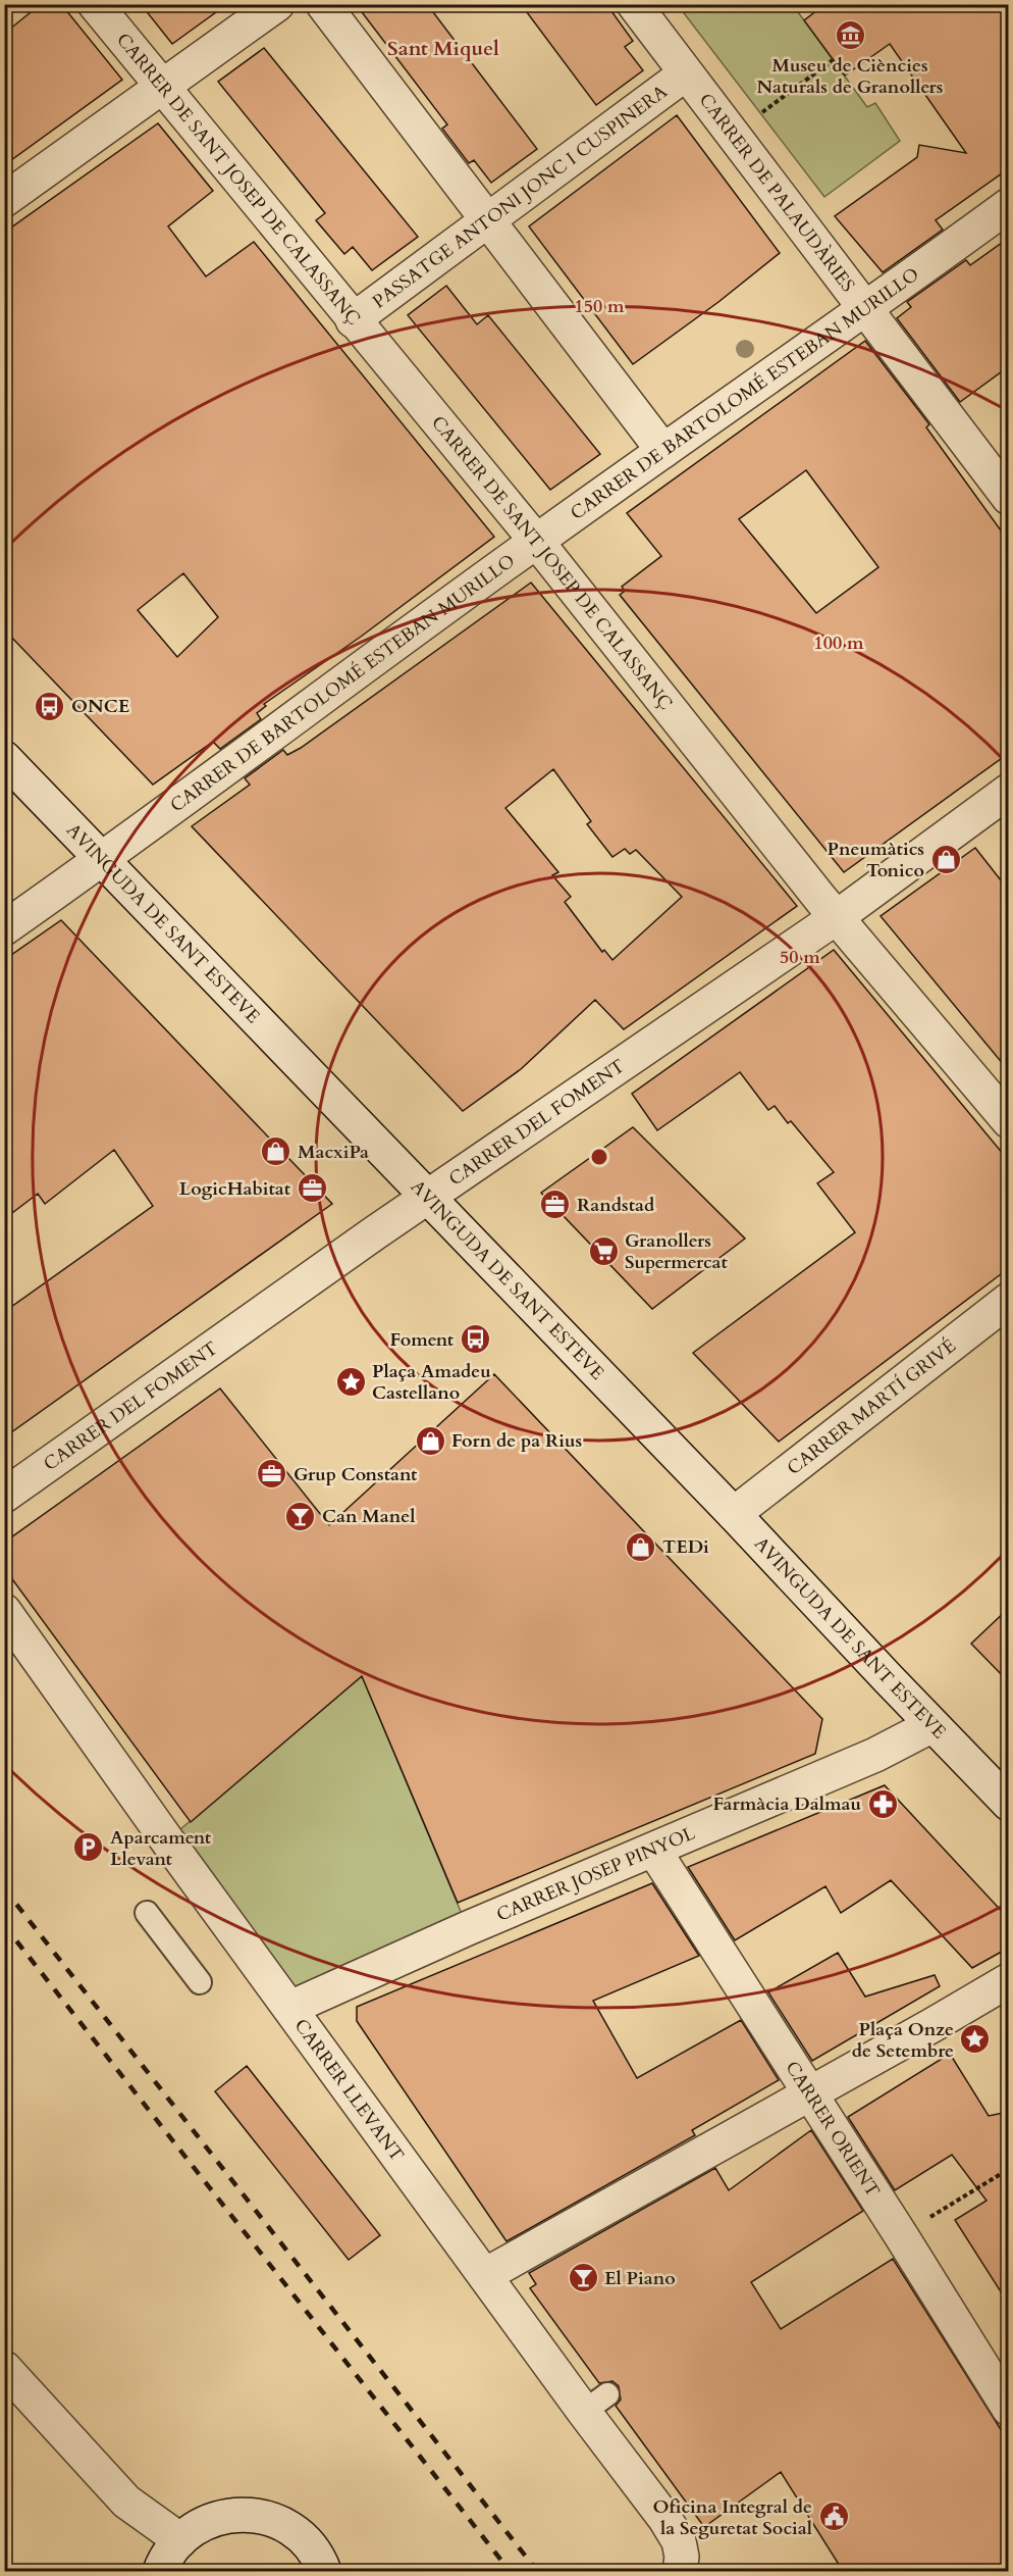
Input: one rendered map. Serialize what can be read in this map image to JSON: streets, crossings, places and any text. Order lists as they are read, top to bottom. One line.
{"streets":{"street":["CARRER DE SANT JOSEP DE CALASSANÇ","CARRER DE PALAUDÀRIES","PASSATGE ANTONI JONC I CUSPINERA","CARRER DE BARTOLOMÉ ESTEBAN MURILLO","AVINGUDA DE SANT ESTEVE","CARRER DEL FOMENT","CARRER MARTÍ GRIVÉ","CARRER JOSEP PINYOL","CARRER LLEVANT","CARRER ORIENT"]},"crossings":[["CARRER DE SANT JOSEP DE CALASSANÇ","PASSATGE ANTONI JONC I CUSPINERA"],["CARRER DE SANT JOSEP DE CALASSANÇ","CARRER DE BARTOLOMÉ ESTEBAN MURILLO"],["CARRER DE SANT JOSEP DE CALASSANÇ","CARRER DEL FOMENT"],["CARRER DE PALAUDÀRIES","PASSATGE ANTONI JONC I CUSPINERA"],["CARRER DE PALAUDÀRIES","CARRER DE BARTOLOMÉ ESTEBAN MURILLO"],["CARRER DE BARTOLOMÉ ESTEBAN MURILLO","AVINGUDA DE SANT ESTEVE"],["AVINGUDA DE SANT ESTEVE","CARRER DEL FOMENT"],["AVINGUDA DE SANT ESTEVE","CARRER MARTÍ GRIVÉ"],["AVINGUDA DE SANT ESTEVE","CARRER JOSEP PINYOL"],["CARRER JOSEP PINYOL","CARRER LLEVANT"],["CARRER JOSEP PINYOL","CARRER ORIENT"]],"districts":["Sant Miquel"],"places":{"museum":["Museu de Ciències Naturals de Granollers"],"bus stop":["ONCE","Foment"],"shop":["Pneumàtics Tonico","MacxiPa","Forn de pa Rius","TEDi"],"office":["LogicHabitat","Randstad","Grup Constant"],"supermarket":["Granollers Supermercat"],"place":["Plaça Amadeu Castellano","Plaça Onze de Setembre"],"bar":["Can Manel","El Piano"],"pharmacy":["Farmàcia Dalmau"],"parking":["Aparcament Llevant"],"public building":["Oficina Integral de la Seguretat Social"]},"rings":["150 m","100 m","50 m"]}
